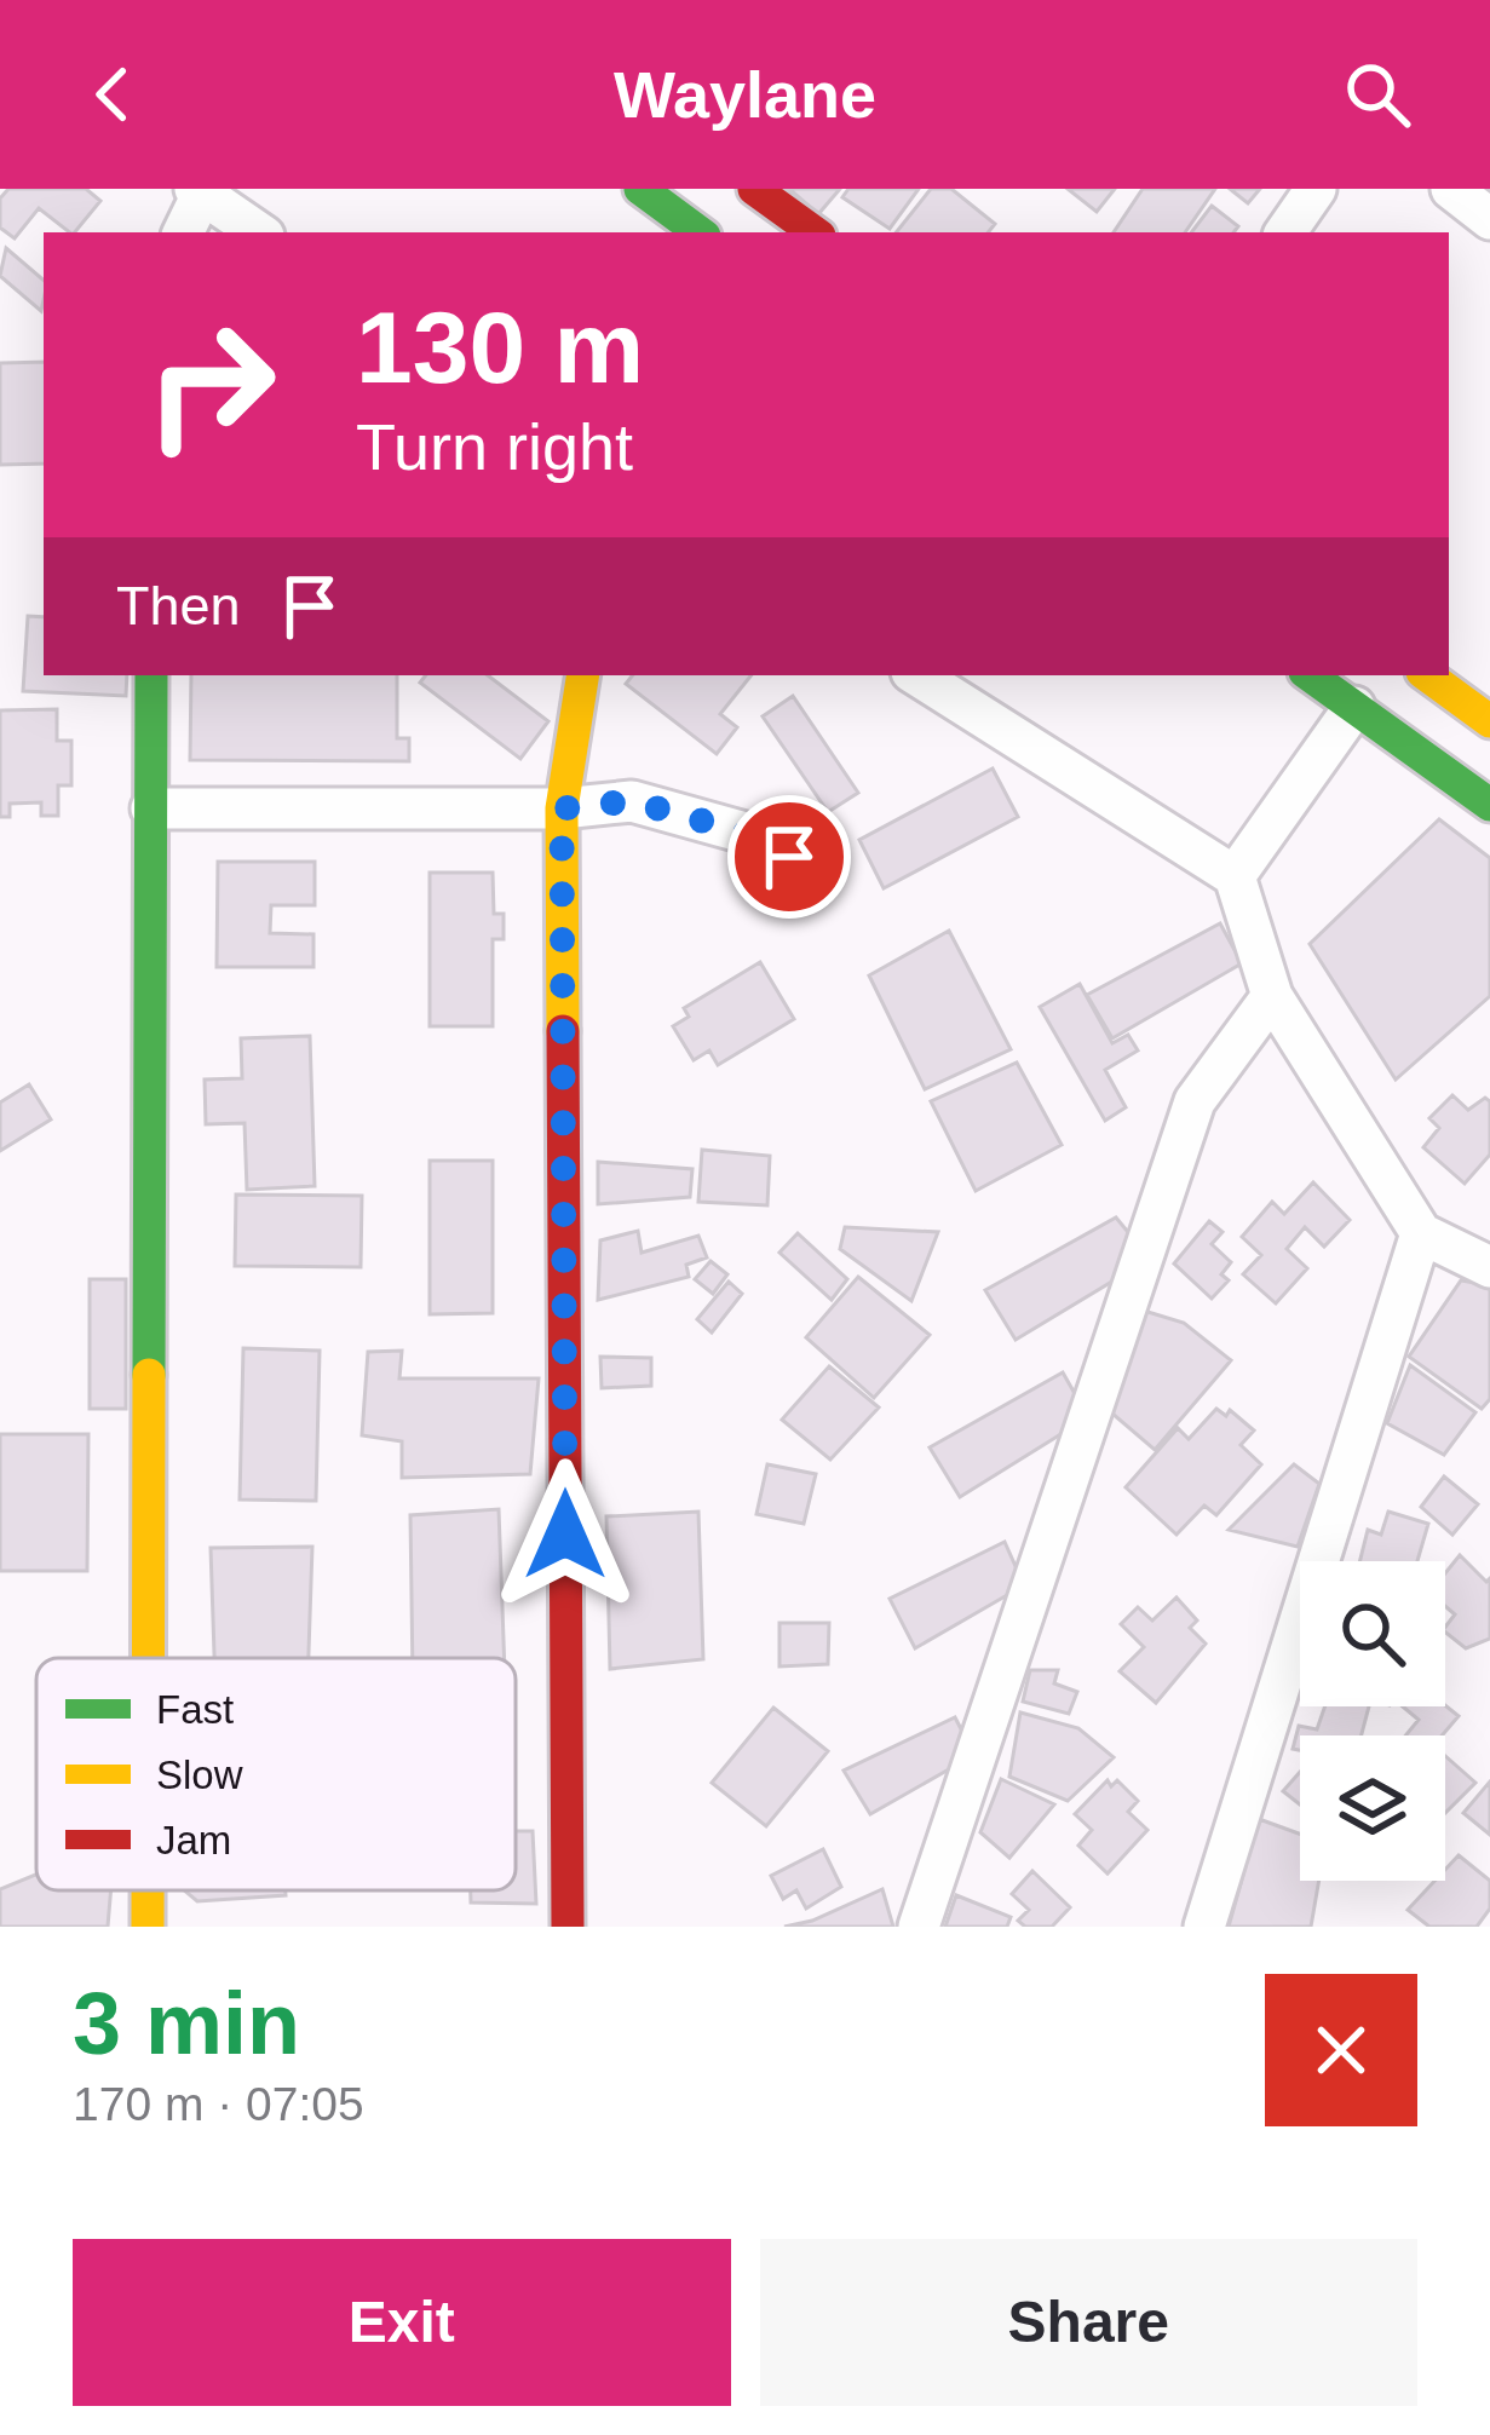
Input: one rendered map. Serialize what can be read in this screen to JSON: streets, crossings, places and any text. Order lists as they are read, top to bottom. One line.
{"legend":["Fast","Slow","Jam"],"page":{"header":"Waylane","turn":["130 m","Turn right"],"then":"Then","heading":["3 min","170 m · 07:05"],"buttons":["Exit","Share"]}}
